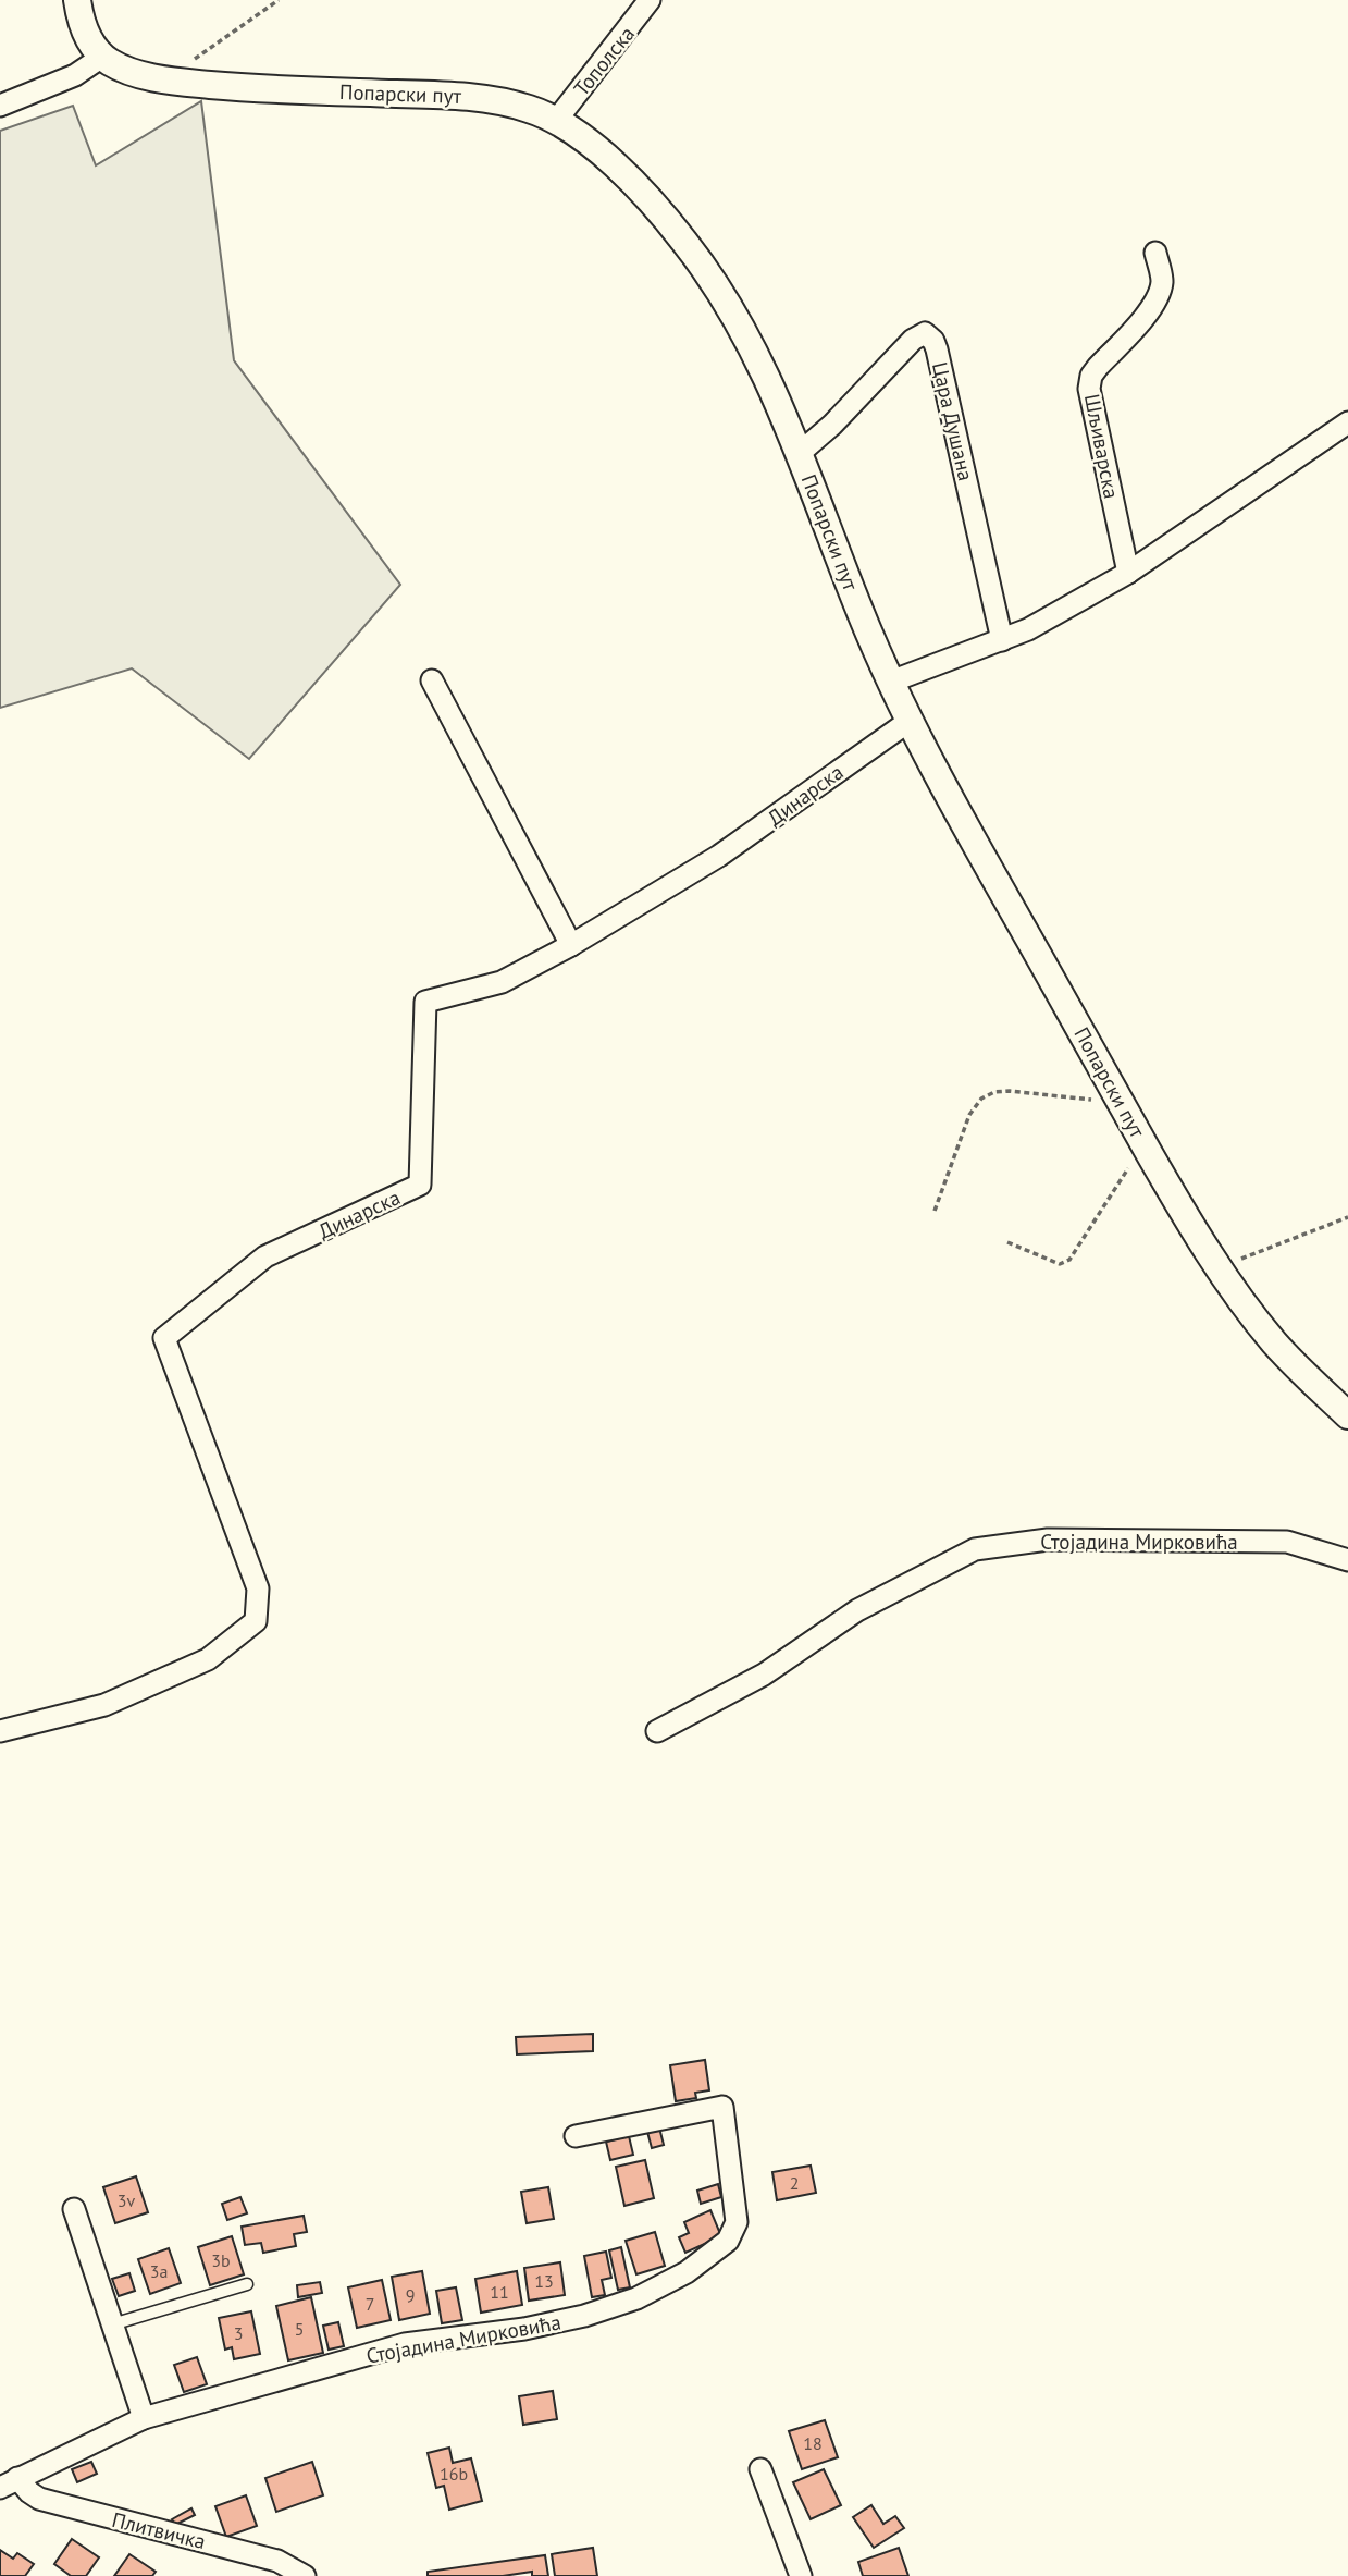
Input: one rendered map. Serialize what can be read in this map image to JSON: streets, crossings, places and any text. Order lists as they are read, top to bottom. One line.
{"streets":{"street":["Тополска","Попарски пут","Цара Душана","Шљиварска","Динарска","Стојадина Мирковића","Плитвичка"]},"crossings":[["Тополска","Попарски пут"],["Попарски пут","Цара Душана"],["Попарски пут","Динарска"],["Стојадина Мирковића","Плитвичка"]],"house_numbers":["2","3v","3b","3a","13","11","9","7","5","3","18","16b"]}
